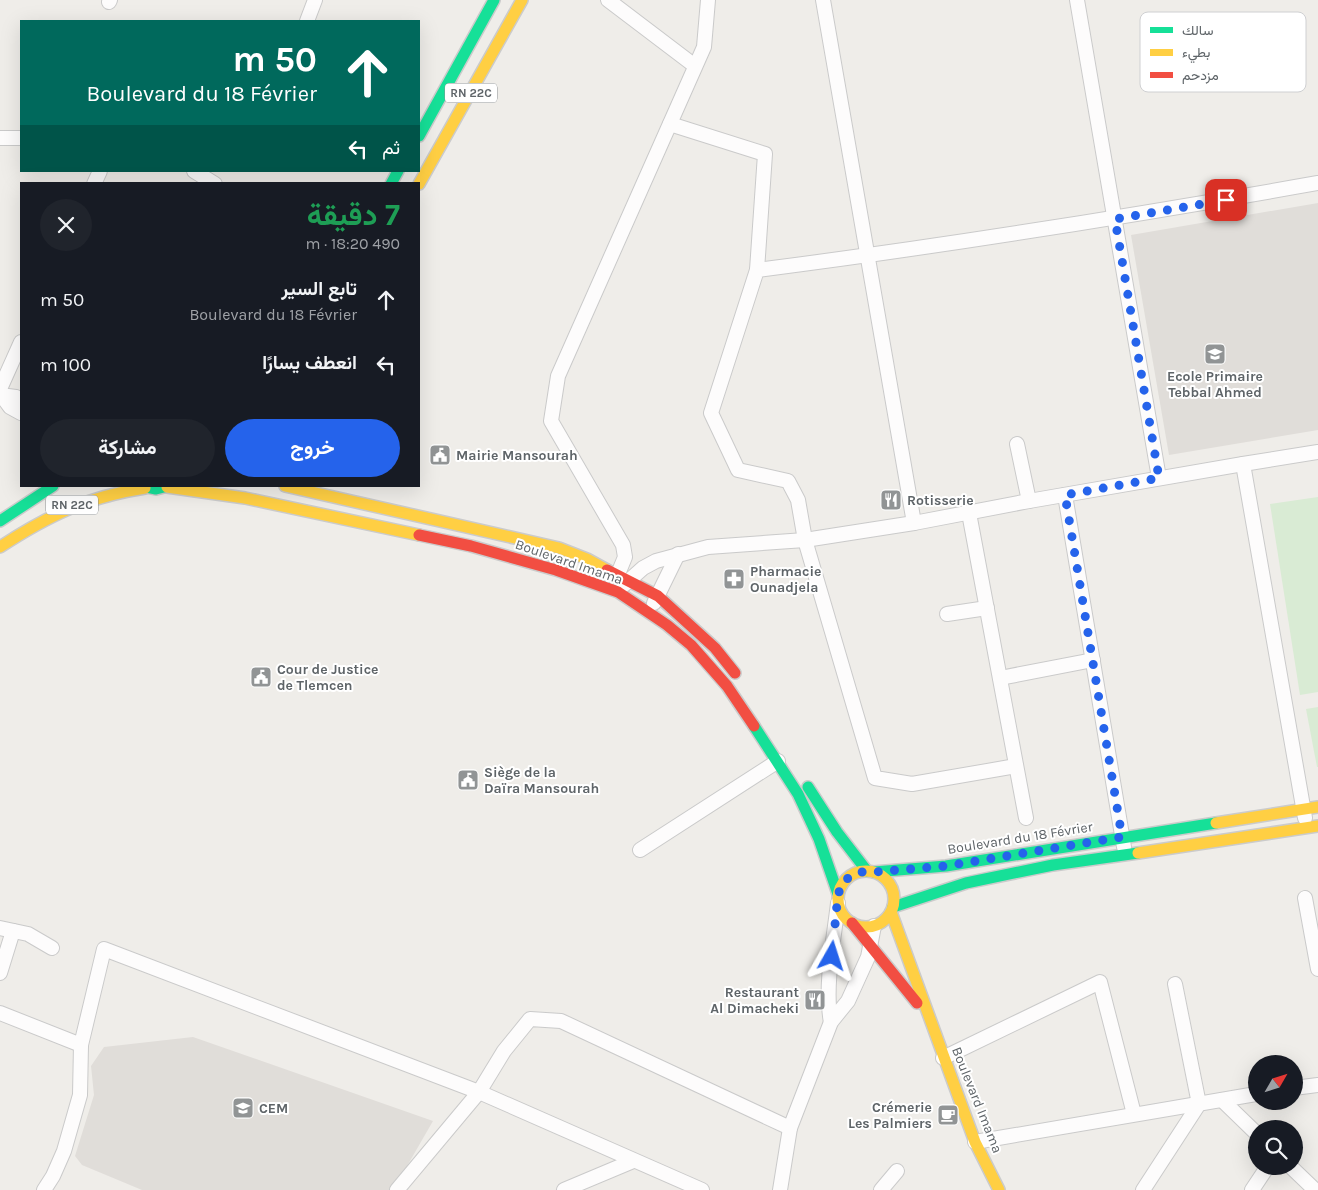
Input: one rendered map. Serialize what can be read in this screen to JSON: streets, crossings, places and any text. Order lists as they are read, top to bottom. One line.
{"streets":{"main road":["RN 22C","Boulevard Imama","Boulevard du 18 Février"]},"crossings":[["RN 22C","Boulevard Imama"],["Boulevard Imama","Boulevard du 18 Février"]],"places":{"school or university":["Ecole Primaire Tebbal Ahmed","CEM"],"public building":["Mairie Mansourah","Cour de Justice de Tlemcen","Siège de la Daïra Mansourah"],"restaurant":["Rotisserie","Restaurant Al Dimacheki"],"pharmacy":["Pharmacie Ounadjela"],"cafe":["Crémerie Les Palmiers"]},"legend":["سالك","بطيء","مزدحم"],"north":"top right","page":{"turn":["50 m","Boulevard du 18 Février"],"then":"ثم","heading":["7 دقيقة","490 m · 18:20"],"list":[{"name":"تابع السير","note":"Boulevard du 18 Février","value":"50 m"},{"name":"انعطف يسارًا","value":"100 m"}],"buttons":["خروج","مشاركة"]}}
